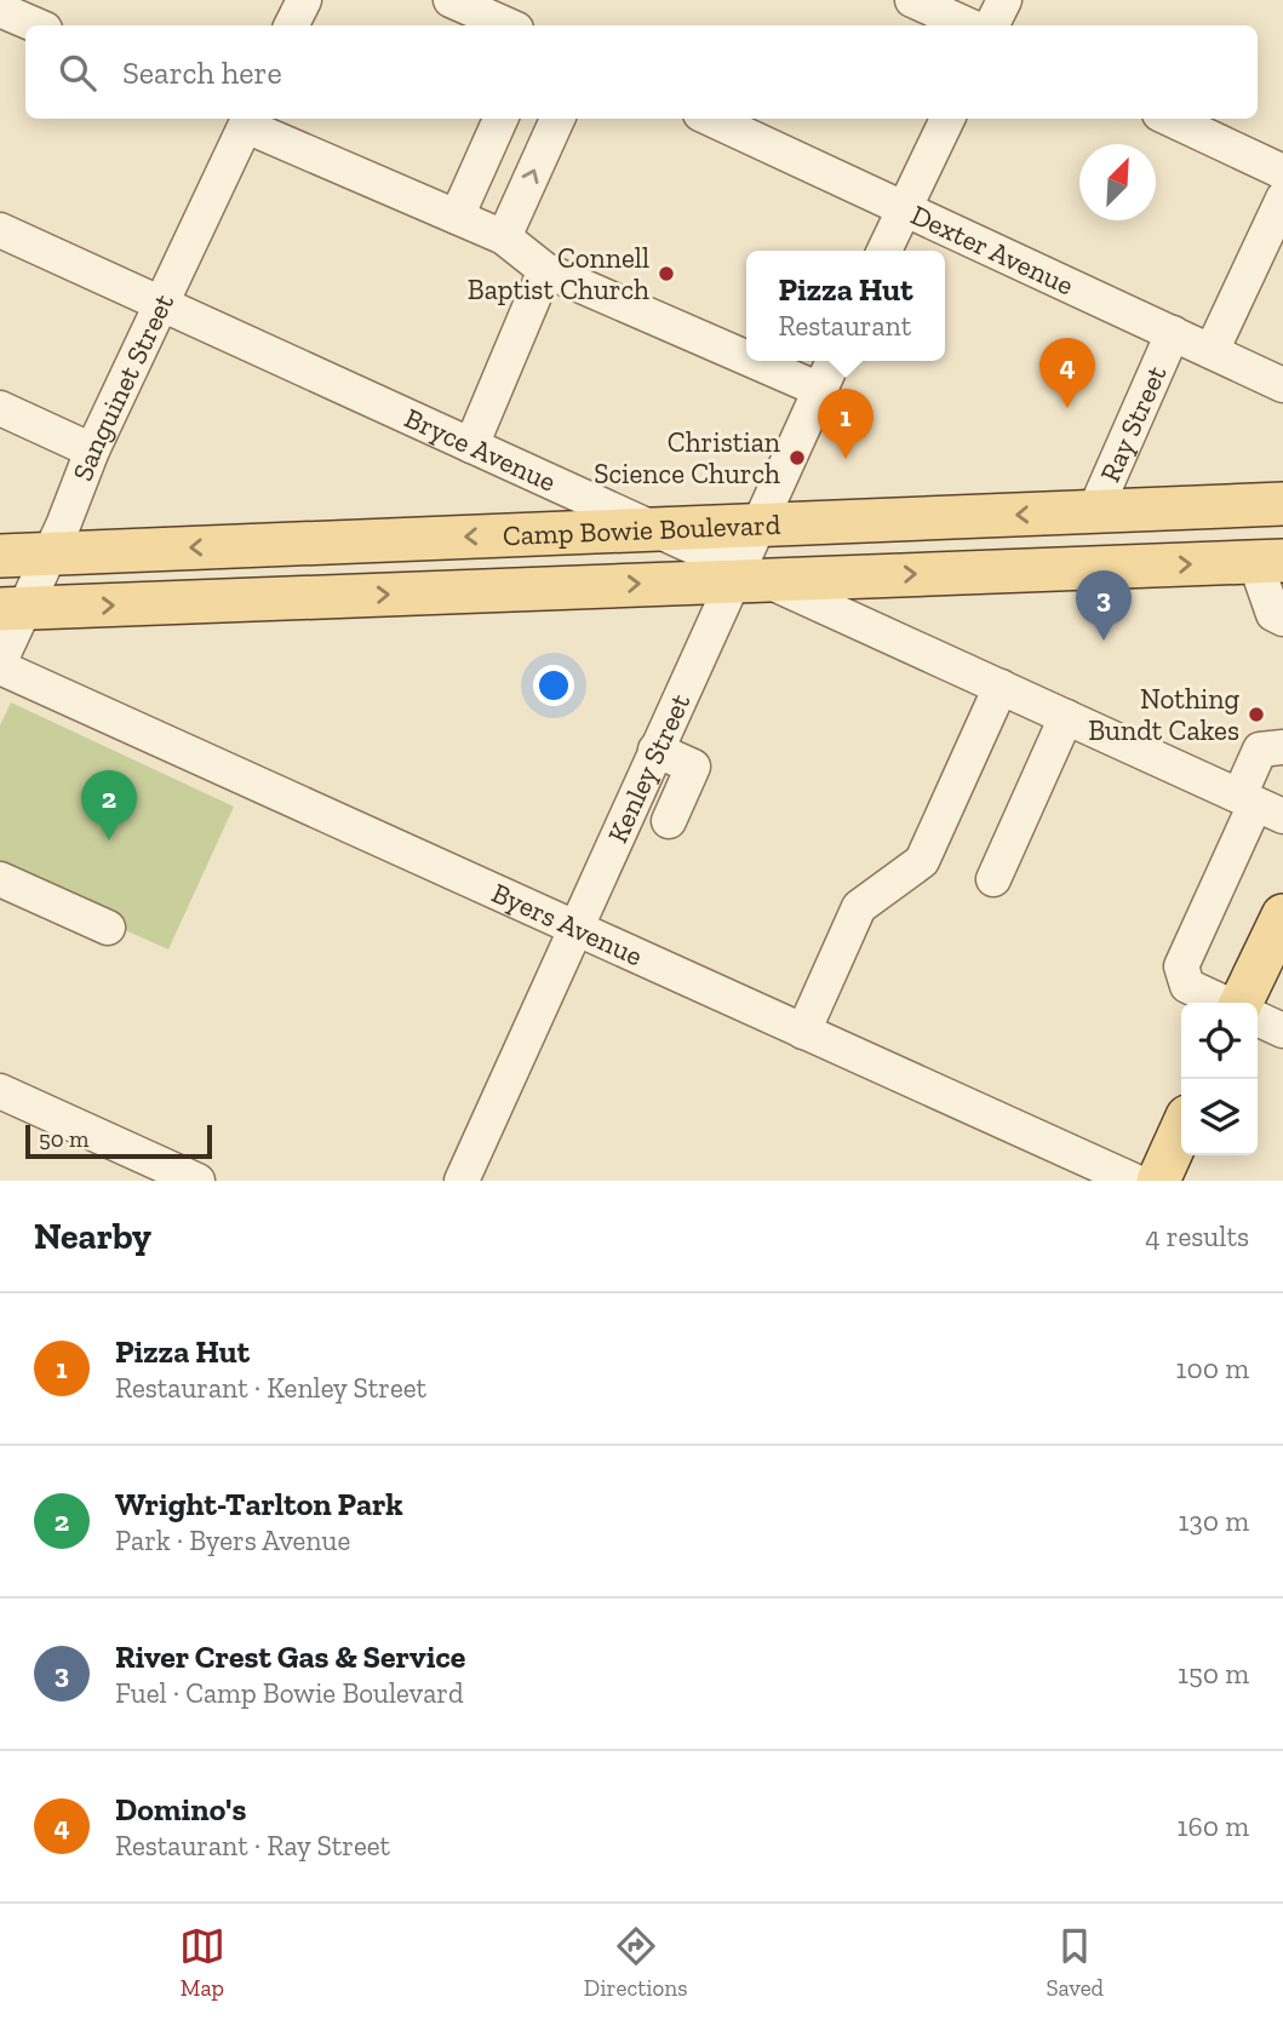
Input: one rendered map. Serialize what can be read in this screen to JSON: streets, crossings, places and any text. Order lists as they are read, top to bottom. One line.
{"streets":{"main road":["Camp Bowie Boulevard"],"street":["Dexter Avenue","Sanguinet Street","Ray Street","Bryce Avenue","Kenley Street","Byers Avenue"]},"crossings":[["Dexter Avenue","Ray Street"],["Sanguinet Street","Bryce Avenue"],["Sanguinet Street","Camp Bowie Boulevard"],["Sanguinet Street","Byers Avenue"],["Ray Street","Camp Bowie Boulevard"],["Bryce Avenue","Camp Bowie Boulevard"],["Bryce Avenue","Kenley Street"],["Camp Bowie Boulevard","Kenley Street"],["Kenley Street","Byers Avenue"]],"places":["Connell Baptist Church","Christian Science Church","Nothing Bundt Cakes"],"scale_bar":"50 m","north":"top right","page":{"search":"Search here","popup":["Pizza Hut","Restaurant"],"pins":["4","1","3","2"],"scale":"50 m","heading":["Nearby","4 results"],"list":[{"mark":"1","name":"Pizza Hut","note":"Restaurant · Kenley Street","value":"100 m"},{"mark":"2","name":"Wright-Tarlton Park","note":"Park · Byers Avenue","value":"130 m"},{"mark":"3","name":"River Crest Gas & Service","note":"Fuel · Camp Bowie Boulevard","value":"150 m"},{"mark":"4","name":"Domino's","note":"Restaurant · Ray Street","value":"160 m"}],"nav":["Map","Directions","Saved"]}}
